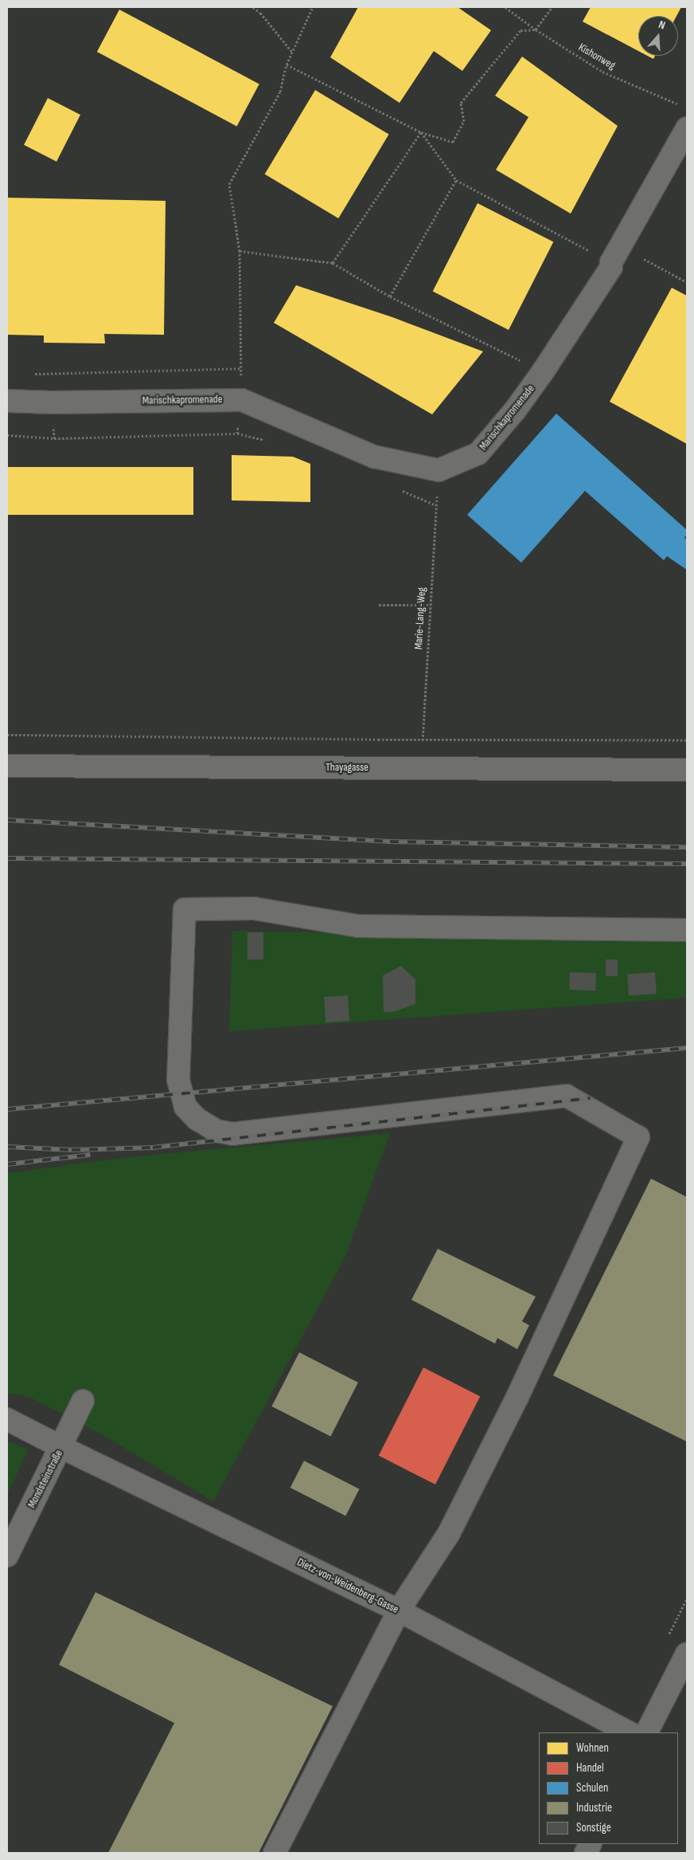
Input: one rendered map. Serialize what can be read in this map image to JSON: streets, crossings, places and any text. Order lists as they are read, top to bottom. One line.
{"streets":{"street":["Marischkapromenade","Thayagasse","Mondsteinstraße","Dietz-von-Weidenberg-Gasse"],"path":["Kishonweg","Marie-Lang-Weg"]},"crossings":[["Marischkapromenade","Marie-Lang-Weg"],["Marie-Lang-Weg","Thayagasse"],["Mondsteinstraße","Dietz-von-Weidenberg-Gasse"]],"legend":["Wohnen","Handel","Schulen","Industrie","Sonstige"],"north":"top"}
